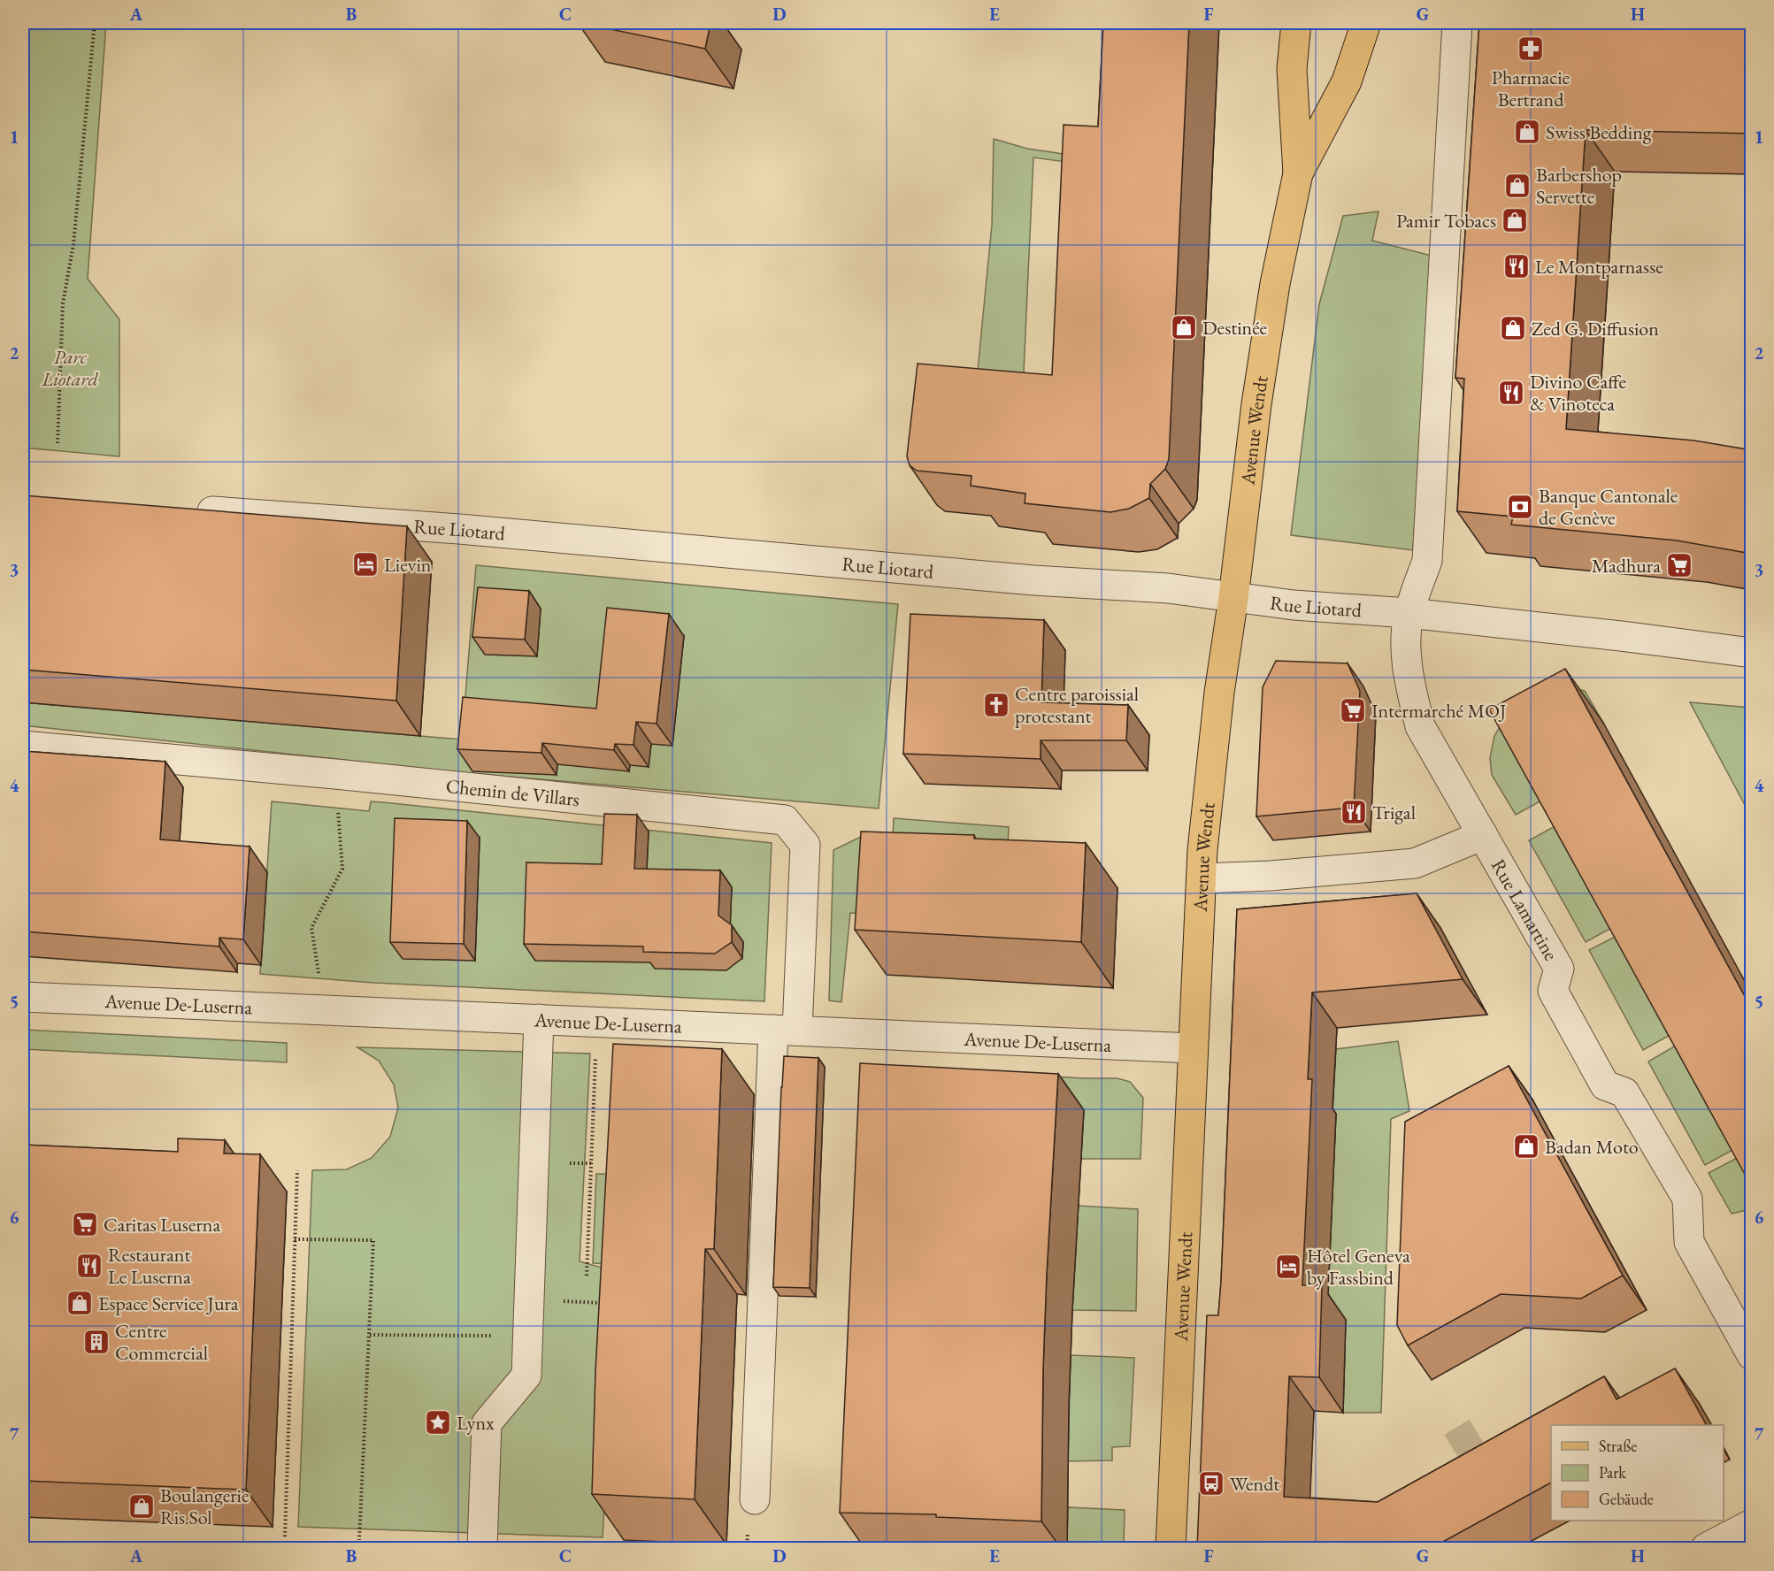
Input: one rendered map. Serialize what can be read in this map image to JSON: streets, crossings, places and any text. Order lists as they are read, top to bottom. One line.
{"streets":{"main road":["Avenue Wendt"],"street":["Rue Liotard","Chemin de Villars","Rue Lamartine","Avenue De-Luserna"]},"crossings":[["Avenue Wendt","Rue Liotard"],["Avenue Wendt","Avenue De-Luserna"],["Rue Liotard","Rue Lamartine"],["Chemin de Villars","Avenue De-Luserna"]],"parks":["Parc Liotard"],"places":{"pharmacy":["Pharmacie Bertrand"],"shop":["Swiss Bedding","Barbershop Servette","Pamir Tobacs","Destinée","Zed G. Diffusion","Badan Moto","Espace Service Jura","Boulangerie Ris Sol"],"restaurant":["Le Montparnasse","Divino Caffe & Vinoteca","Trigal","Restaurant Le Luserna"],"bank":["Banque Cantonale de Genève"],"hotel":["Lievin","Hôtel Geneva by Fassbind"],"supermarket":["Madhura","Intermarché MOJ","Caritas Luserna"],"church":["Centre paroissial protestant"],"building":["Centre Commercial"],"place":["Lynx"],"bus stop":["Wendt"]},"legend":["Straße","Park","Gebäude"],"grid":{"columns":["A","B","C","D","E","F","G","H"],"rows":["1","2","3","4","5","6","7"]}}
